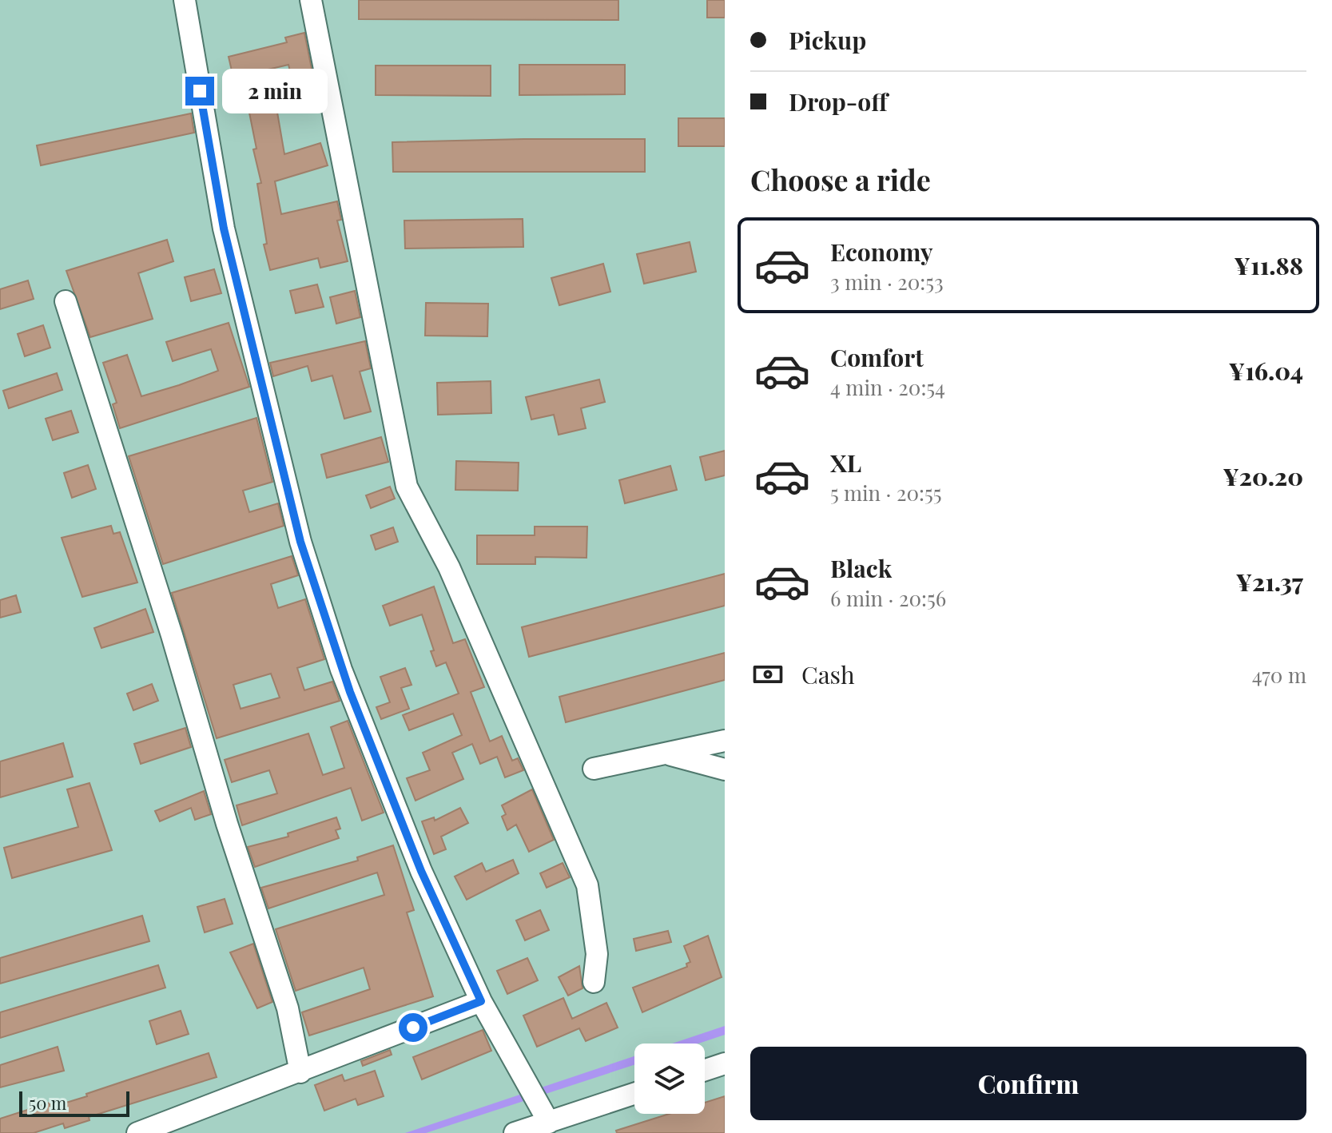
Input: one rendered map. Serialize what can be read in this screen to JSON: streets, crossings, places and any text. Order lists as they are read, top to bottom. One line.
{"scale_bar":"50 m","page":{"banner":["Pickup","Drop-off"],"bubble":"2 min","heading":"Choose a ride","list":[{"name":"Economy","note":"3 min · 20:53","value":"¥11.88"},{"name":"Comfort","note":"4 min · 20:54","value":"¥16.04"},{"name":"XL","note":"5 min · 20:55","value":"¥20.20"},{"name":"Black","note":"6 min · 20:56","value":"¥21.37"}],"pay":["Cash","470 m"],"buttons":"Confirm","scale":"50 m"}}
